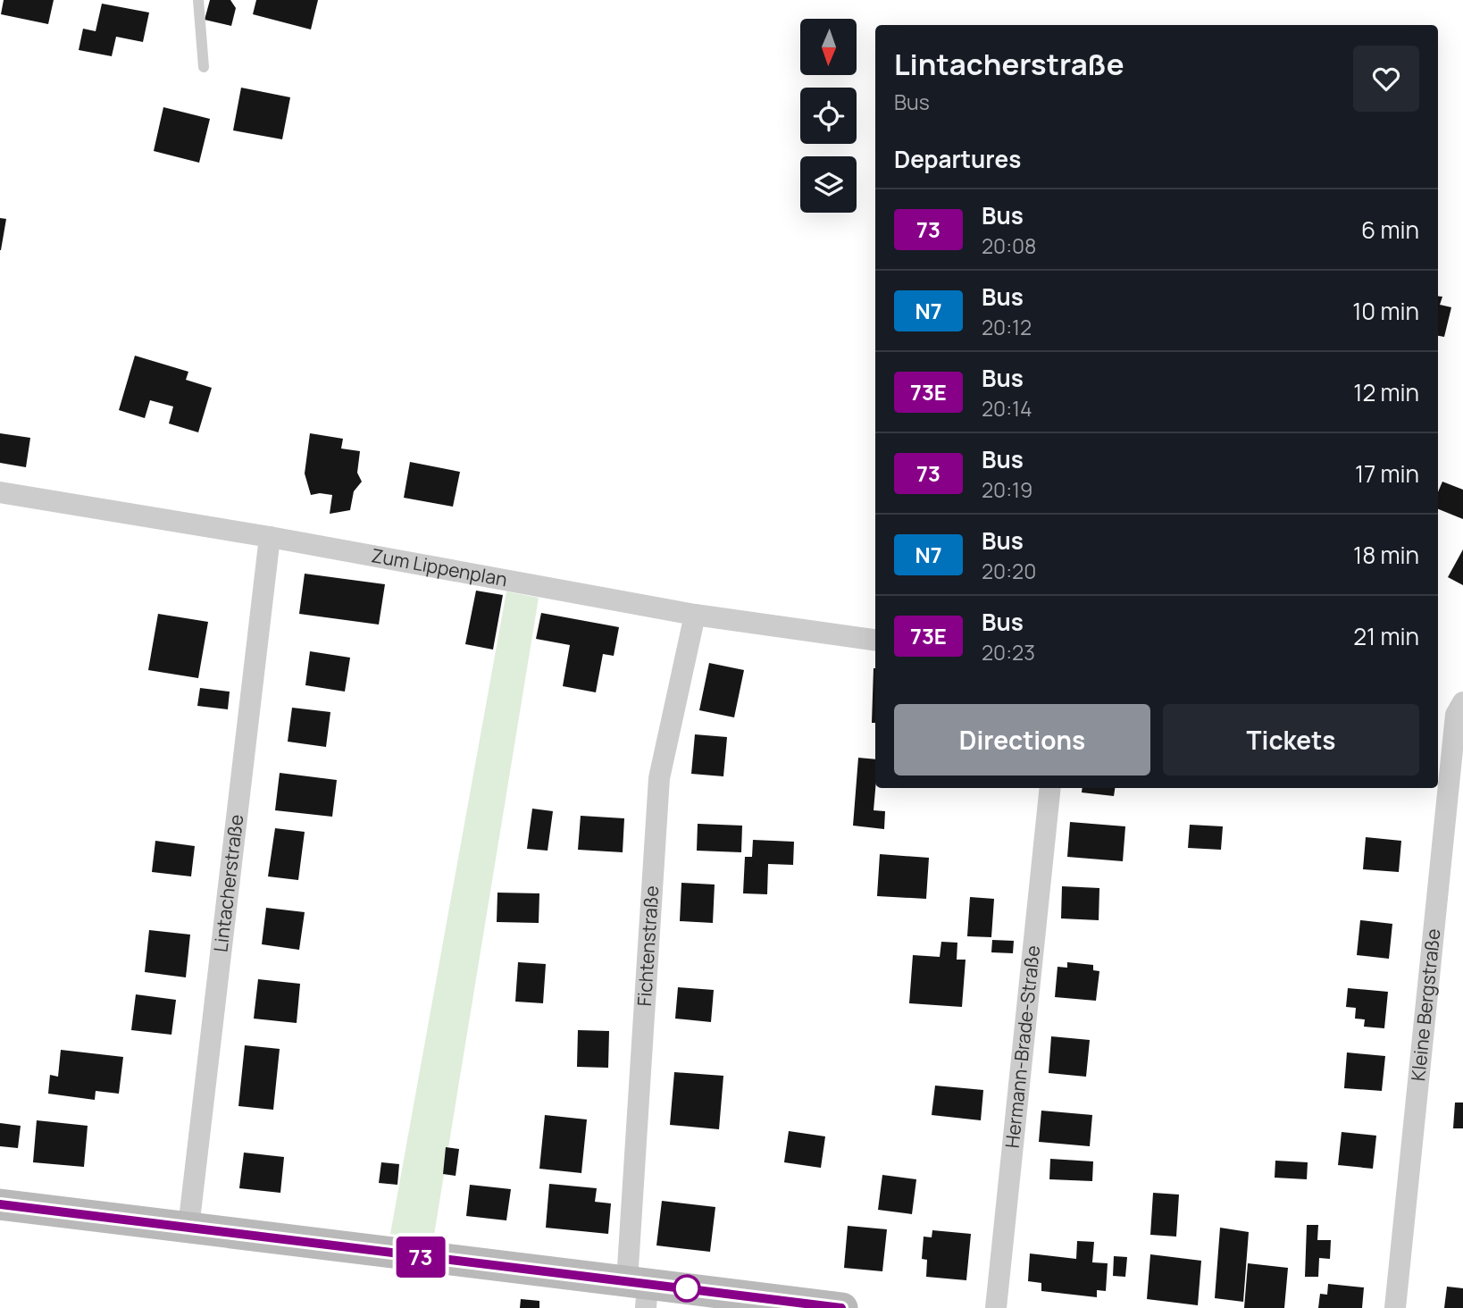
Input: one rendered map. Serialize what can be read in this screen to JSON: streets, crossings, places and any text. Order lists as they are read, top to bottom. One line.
{"streets":{"street":["Zum Lippenplan","Lintacherstraße","Fichtenstraße","Kleine Bergstraße","Hermann-Brade-Straße"]},"crossings":[["Zum Lippenplan","Lintacherstraße"],["Zum Lippenplan","Fichtenstraße"]],"lines":["bus line 73"],"north":"bottom","page":{"on_map":"73","heading":[["Lintacherstraße","Bus"],"Departures"],"list":[{"mark":"73","name":"Bus","note":"20:08","value":"6 min"},{"mark":"N7","name":"Bus","note":"20:12","value":"10 min"},{"mark":"73E","name":"Bus","note":"20:14","value":"12 min"},{"mark":"73","name":"Bus","note":"20:19","value":"17 min"},{"mark":"N7","name":"Bus","note":"20:20","value":"18 min"},{"mark":"73E","name":"Bus","note":"20:23","value":"21 min"}],"buttons":["Directions","Tickets"]}}
